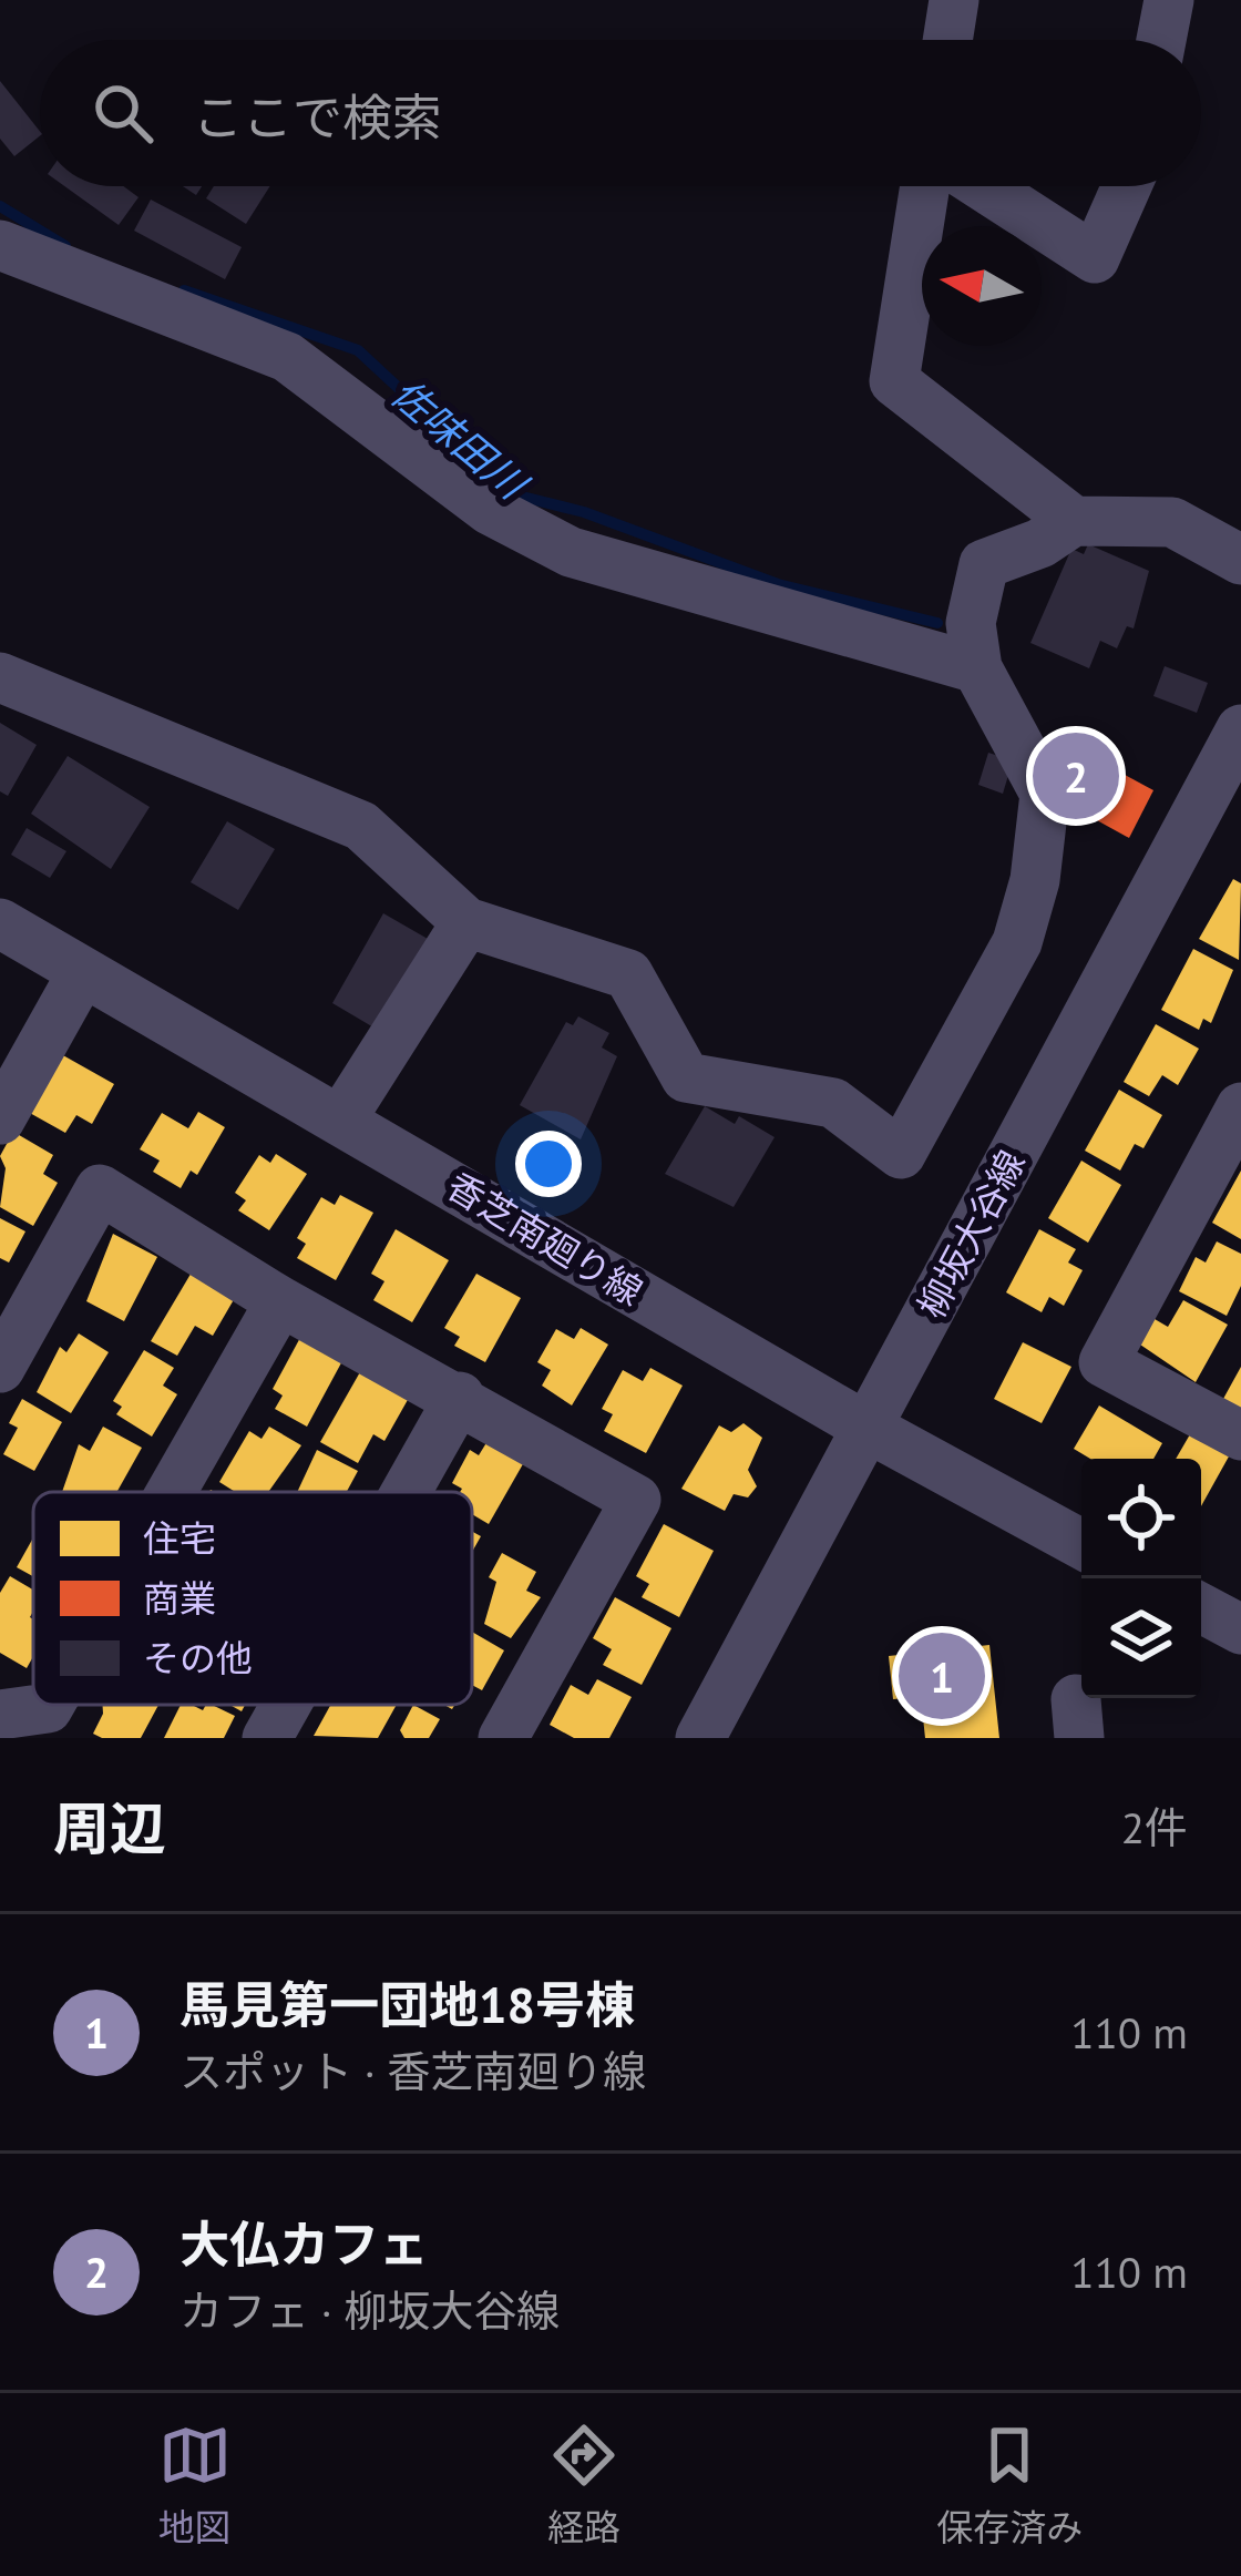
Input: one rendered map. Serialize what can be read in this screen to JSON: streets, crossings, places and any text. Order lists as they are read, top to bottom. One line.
{"streets":{"street":["柳坂大谷線","香芝南廻り線"]},"crossings":[["柳坂大谷線","香芝南廻り線"]],"water":["佐味田川"],"legend":["住宅","商業","その他"],"north":"left","page":{"search":"ここで検索","pins":["2","1"],"heading":["周辺","2件"],"list":[{"mark":"1","name":"馬見第一団地18号棟","note":"スポット · 香芝南廻り線","value":"110 m"},{"mark":"2","name":"大仏カフェ","note":"カフェ · 柳坂大谷線","value":"110 m"}],"nav":["地図","経路","保存済み"]}}
